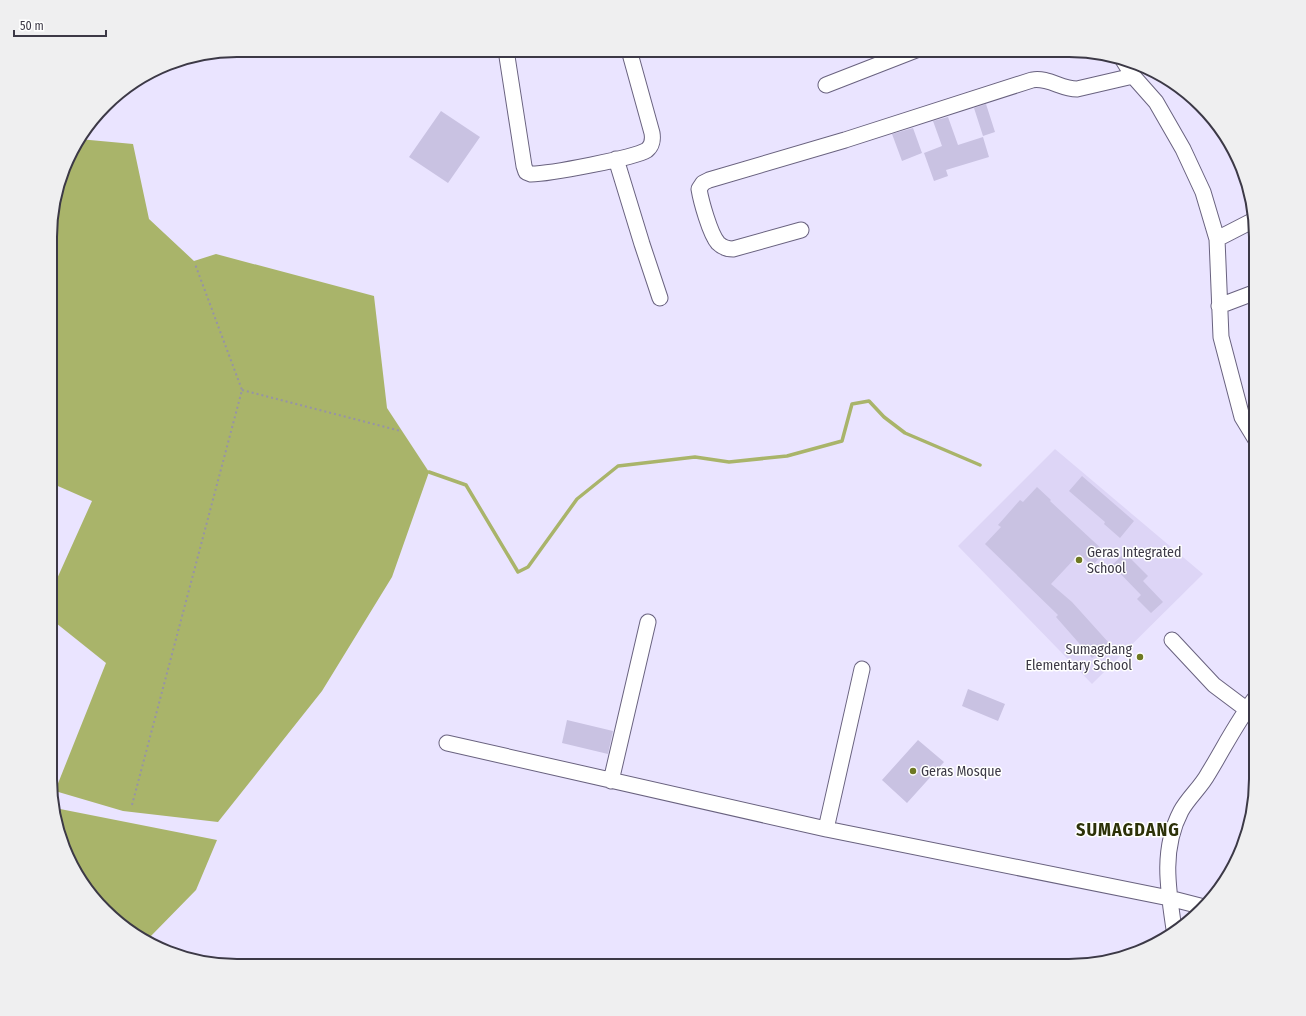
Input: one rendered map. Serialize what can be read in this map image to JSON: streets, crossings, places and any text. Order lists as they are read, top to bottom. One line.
{"districts":["SUMAGDANG"],"places":["Geras Integrated School","Sumagdang Elementary School","Geras Mosque"],"scale_bar":"50 m"}
